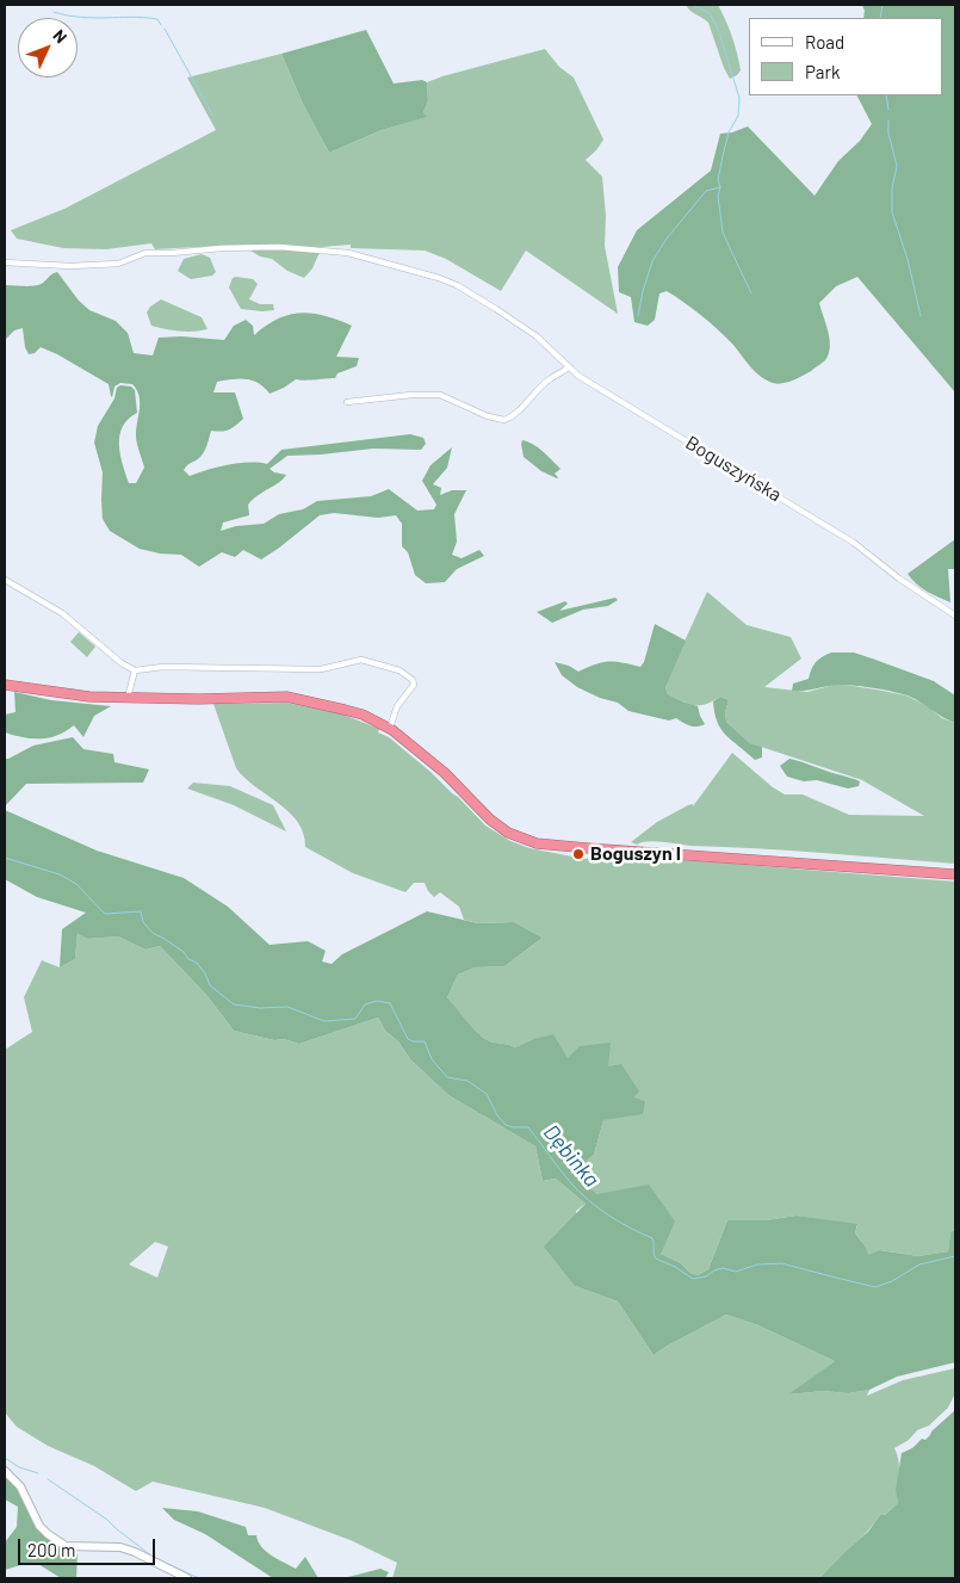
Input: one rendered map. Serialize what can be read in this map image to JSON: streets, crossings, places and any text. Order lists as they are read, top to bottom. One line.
{"streets":{"street":["Boguszyńska"]},"water":["Dębinka"],"places":["Boguszyn I"],"legend":["Road","Park"],"scale_bar":"200 m","north":"top right"}
